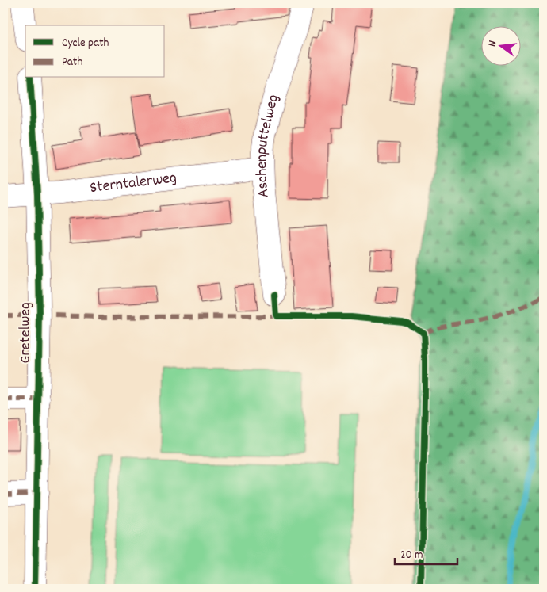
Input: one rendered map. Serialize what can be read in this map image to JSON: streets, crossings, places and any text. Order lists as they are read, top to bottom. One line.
{"streets":{"street":["Aschenputtelweg","Sterntalerweg","Gretelweg"]},"crossings":[["Aschenputtelweg","Sterntalerweg"],["Sterntalerweg","Gretelweg"]],"legend":["Cycle path","Path"],"scale_bar":"20 m","north":"left"}
